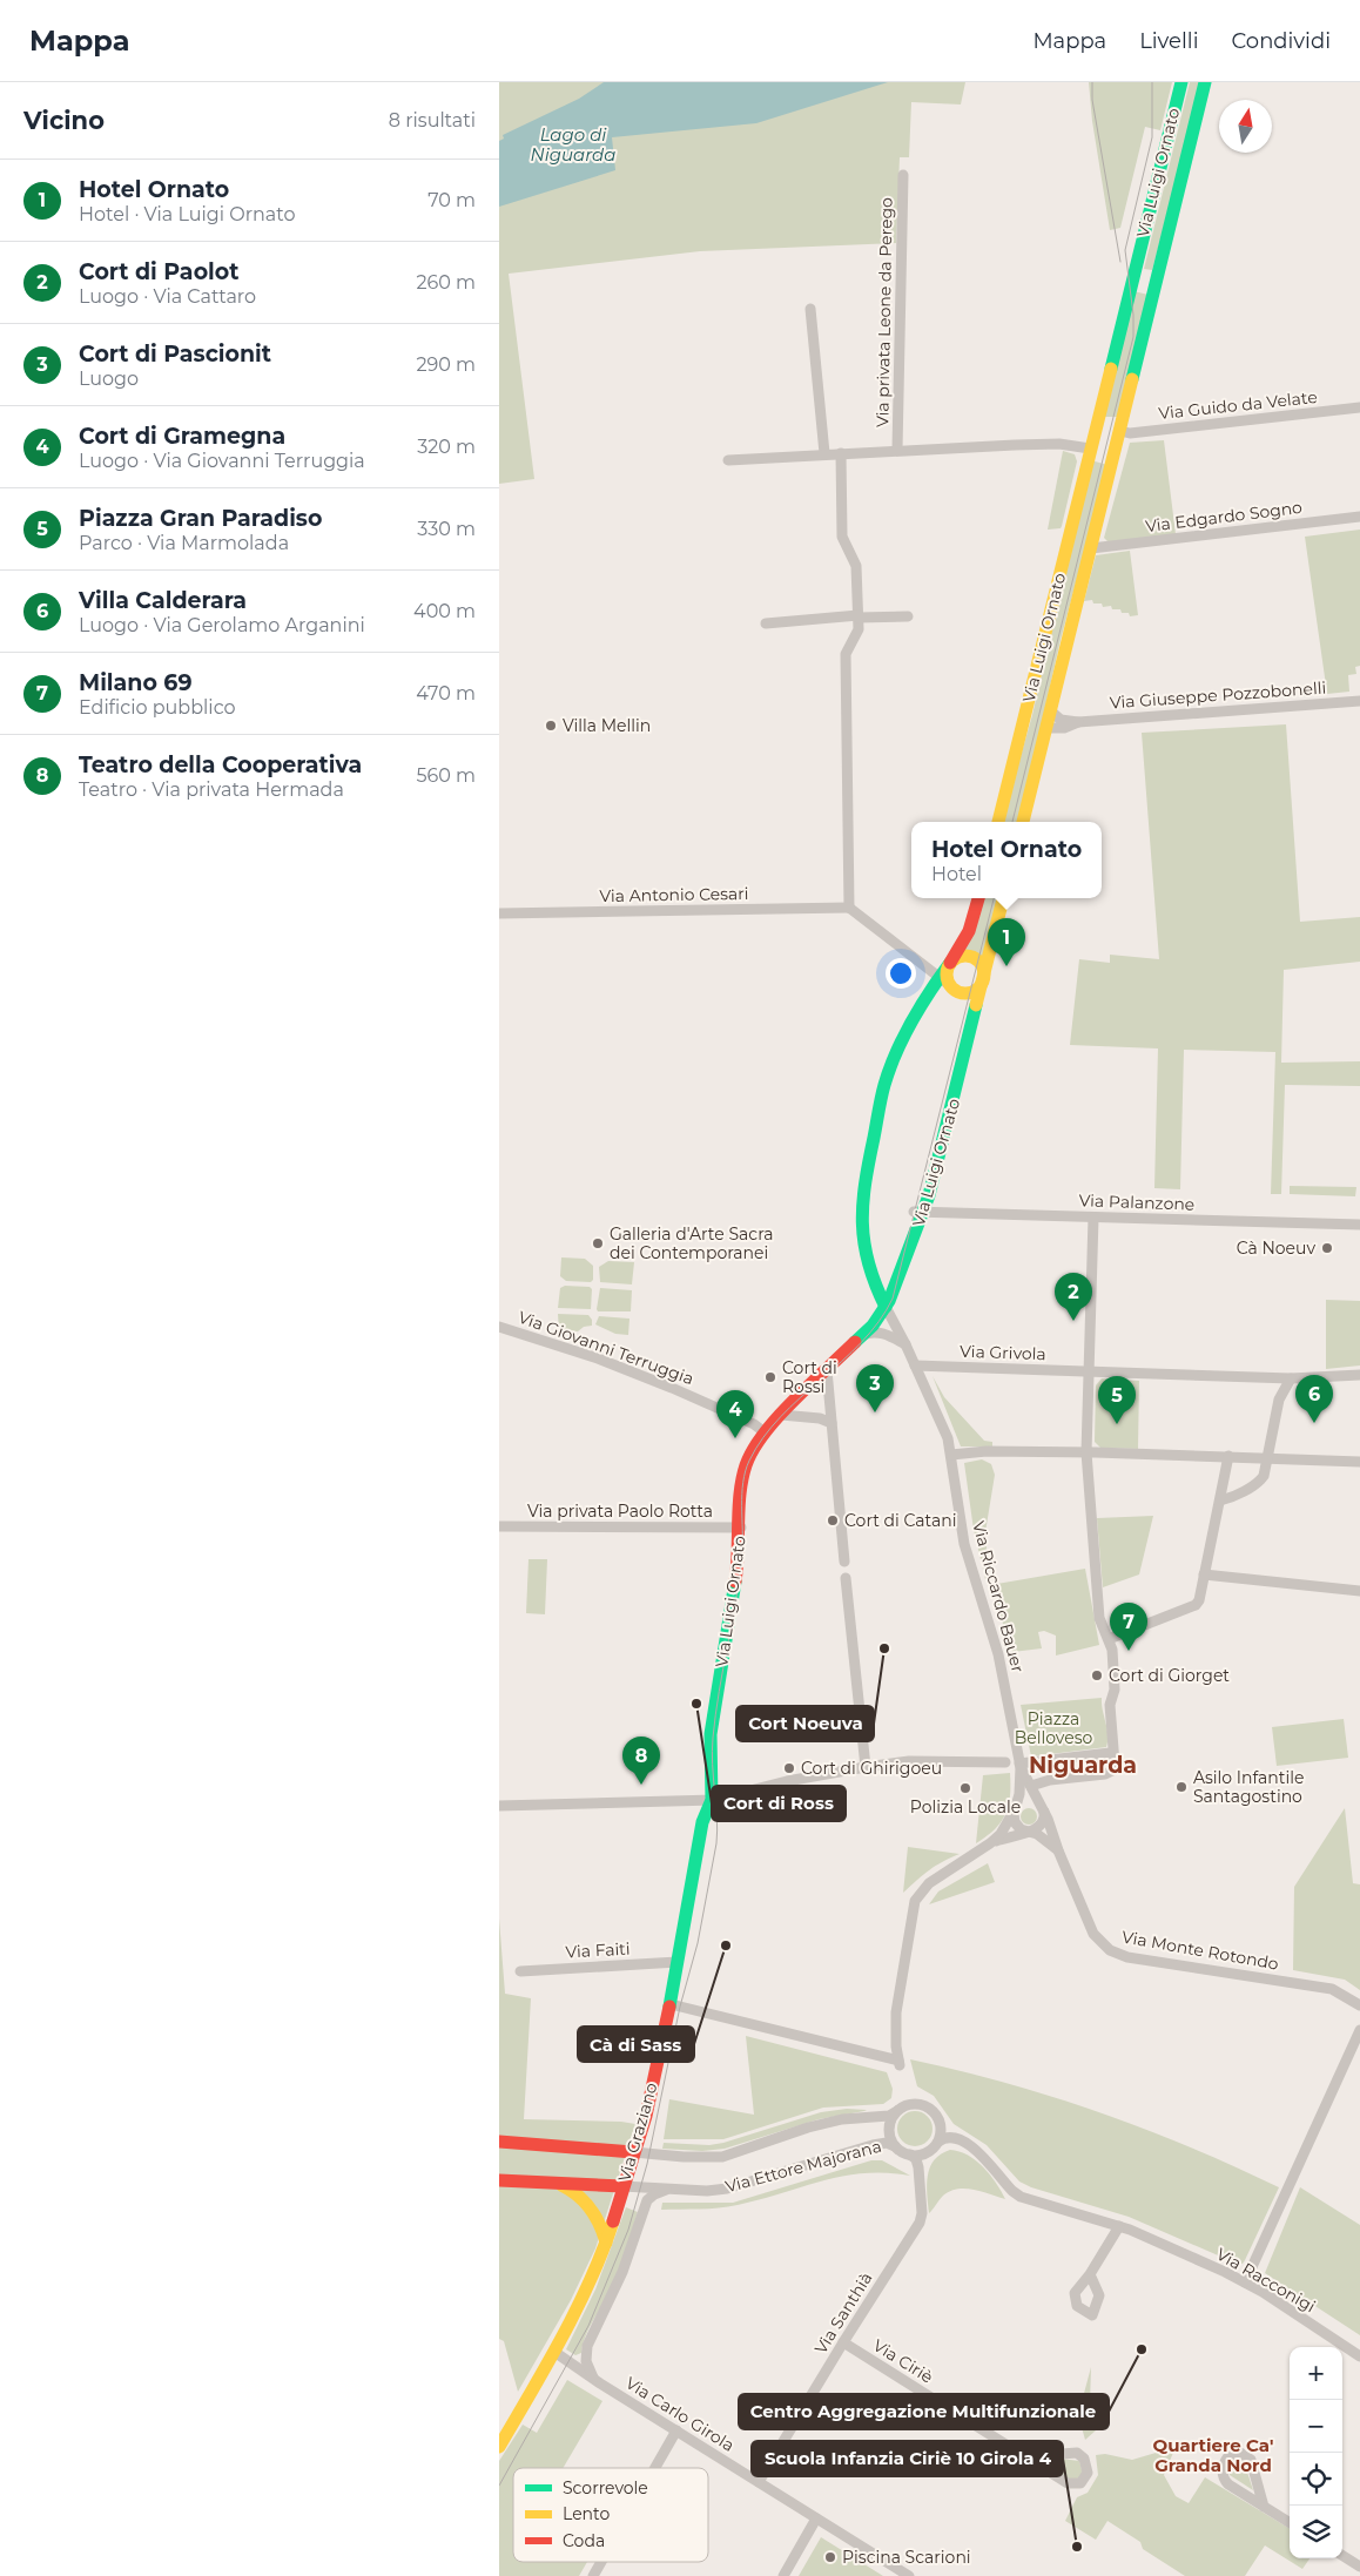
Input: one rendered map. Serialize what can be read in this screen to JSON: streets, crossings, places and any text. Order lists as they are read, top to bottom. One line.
{"streets":{"main road":["Via Luigi Ornato","Via Graziano","Via Ettore Majorana"],"street":["Via privata Leone da Perego","Via Guido da Velate","Via Edgardo Sogno","Via Giuseppe Pozzobonelli","Via Antonio Cesari","Via Palanzone","Via Giovanni Terruggia","Via Grivola","Via privata Paolo Rotta","Via Riccardo Bauer","Via Faiti","Via Monte Rotondo","Via Racconigi","Via Santhià","Via Ciriè","Via Carlo Girola"]},"crossings":[["Via Luigi Ornato","Via Guido da Velate"],["Via Luigi Ornato","Via Edgardo Sogno"],["Via Luigi Ornato","Via Giuseppe Pozzobonelli"],["Via Luigi Ornato","Via Palanzone"],["Via Luigi Ornato","Via Giovanni Terruggia"],["Via Luigi Ornato","Via privata Paolo Rotta"],["Via Luigi Ornato","Via Riccardo Bauer"],["Via Luigi Ornato","Via Graziano"],["Via Grivola","Via Riccardo Bauer"],["Via Riccardo Bauer","Via Monte Rotondo"],["Via Faiti","Via Graziano"],["Via Graziano","Via Ettore Majorana"],["Via Graziano","Via Carlo Girola"],["Via Ettore Majorana","Via Racconigi"],["Via Ettore Majorana","Via Santhià"],["Via Racconigi","Via Santhià"],["Via Santhià","Via Ciriè"],["Via Santhià","Via Carlo Girola"]],"districts":["Niguarda","Quartiere Ca' Granda Nord"],"water":["Lago di Niguarda"],"parks":["Piazza Belloveso"],"places":["Villa Mellin","Galleria d'Arte Sacra dei Contemporanei","Cà Noeuv","Cort di Rossi","Cort di Catani","Cort Noeuva","Cort di Giorget","Cort di Ross","Cort di Ghirigoeu","Asilo Infantile Santagostino","Polizia Locale","Cà di Sass","Centro Aggregazione Multifunzionale","Scuola Infanzia Ciriè 10 Girola 4","Piscina Scarioni"],"legend":["Scorrevole","Lento","Coda"],"north":"top","page":{"header":"Mappa","nav":["Mappa","Livelli","Condividi"],"heading":["Vicino","8 risultati"],"list":[{"mark":"1","name":"Hotel Ornato","note":"Hotel · Via Luigi Ornato","value":"70 m"},{"mark":"2","name":"Cort di Paolot","note":"Luogo · Via Cattaro","value":"260 m"},{"mark":"3","name":"Cort di Pascionit","note":"Luogo","value":"290 m"},{"mark":"4","name":"Cort di Gramegna","note":"Luogo · Via Giovanni Terruggia","value":"320 m"},{"mark":"5","name":"Piazza Gran Paradiso","note":"Parco · Via Marmolada","value":"330 m"},{"mark":"6","name":"Villa Calderara","note":"Luogo · Via Gerolamo Arganini","value":"400 m"},{"mark":"7","name":"Milano 69","note":"Edificio pubblico","value":"470 m"},{"mark":"8","name":"Teatro della Cooperativa","note":"Teatro · Via privata Hermada","value":"560 m"}],"popup":["Hotel Ornato","Hotel"],"pins":["1","2","3","6","5","4","7","8"],"map_buttons":["+","−"]}}
